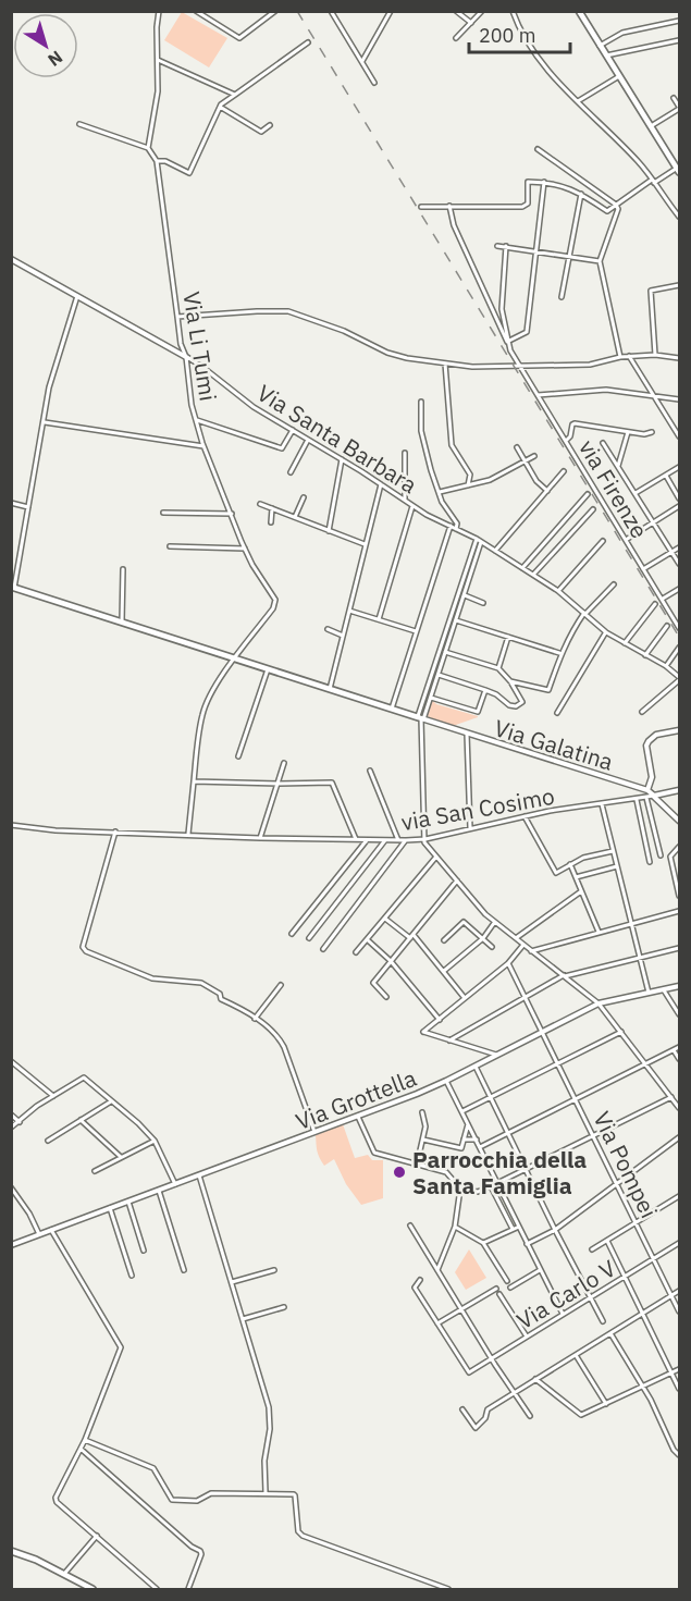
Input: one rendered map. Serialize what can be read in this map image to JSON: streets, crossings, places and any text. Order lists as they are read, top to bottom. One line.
{"streets":{"street":["Via Li Tumi","Via Santa Barbara","via Firenze","Via Galatina","via San Cosimo","Via Grottella","Via Pompei","Via Carlo V"]},"crossings":[["Via Li Tumi","Via Santa Barbara"],["Via Galatina","via San Cosimo"],["Via Grottella","Via Pompei"],["Via Pompei","Via Carlo V"]],"places":["Parrocchia della Santa Famiglia"],"scale_bar":"200 m","north":"bottom right"}
